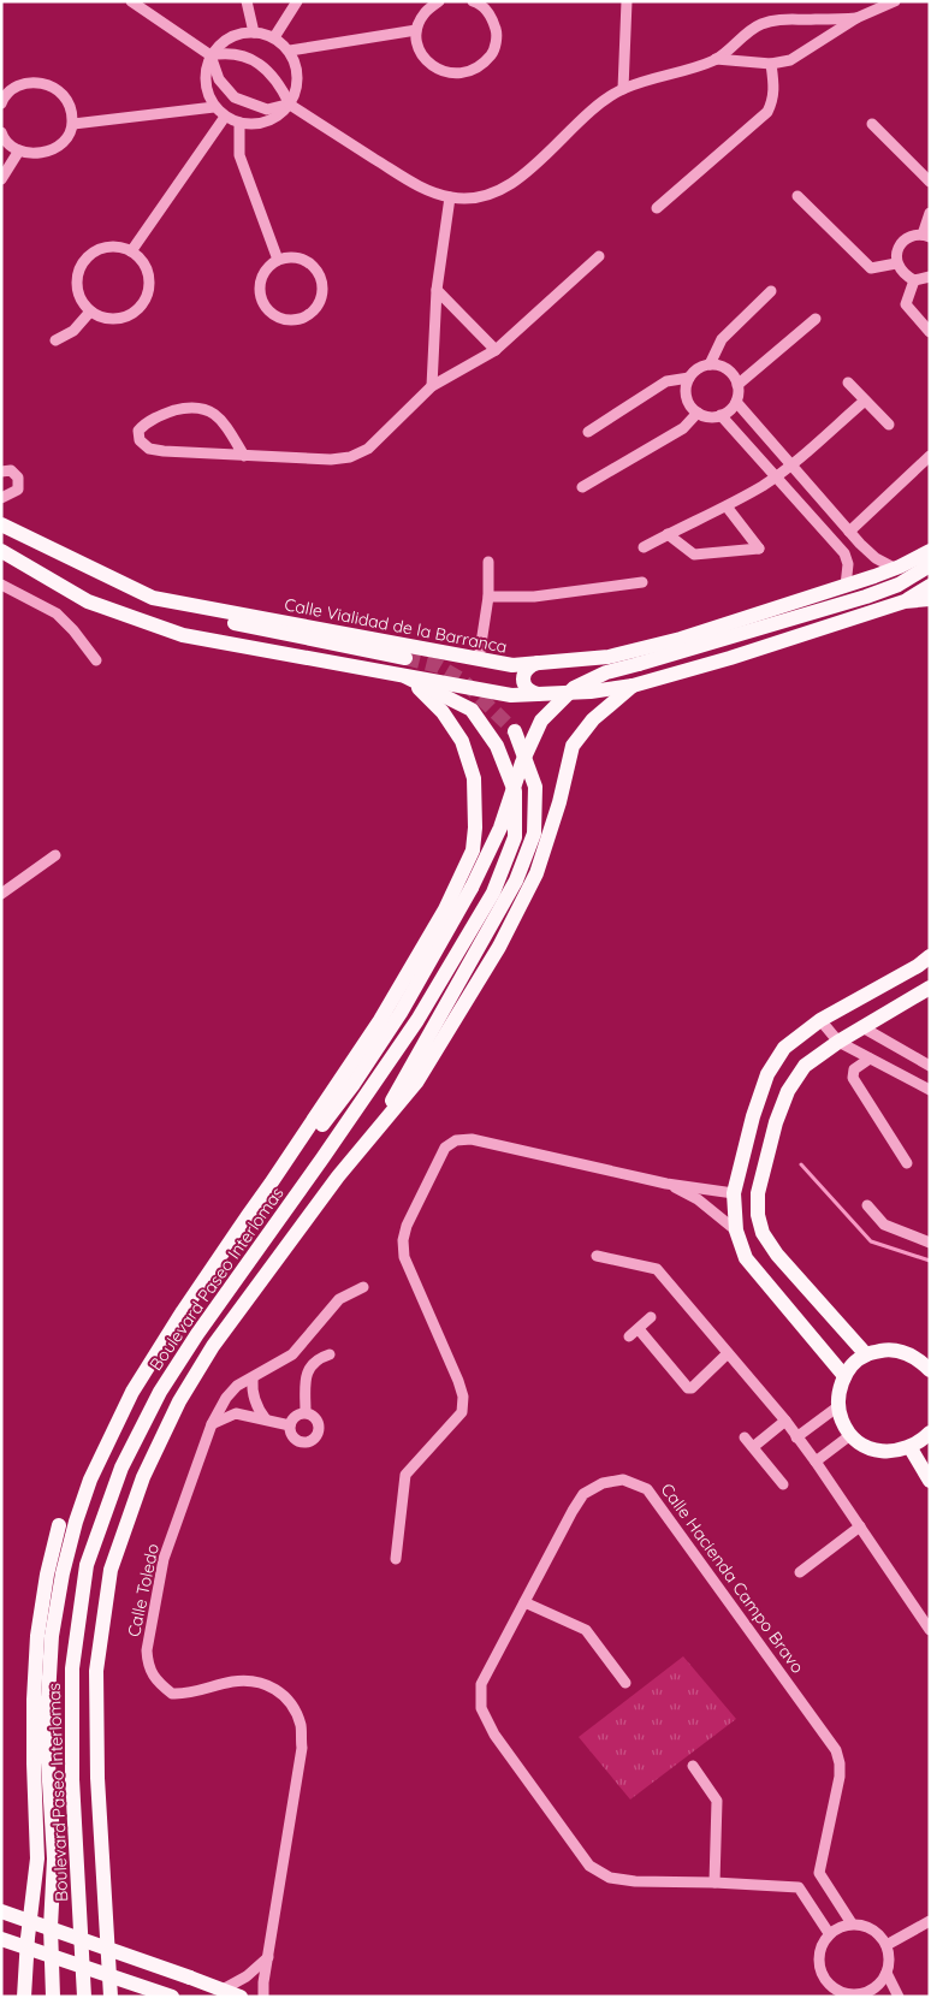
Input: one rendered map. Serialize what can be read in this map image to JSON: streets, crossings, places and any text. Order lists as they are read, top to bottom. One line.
{"streets":{"main road":["Calle Vialidad de la Barranca","Boulevard Paseo Interlomas"],"street":["Calle Hacienda Campo Bravo","Calle Toledo"]}}
